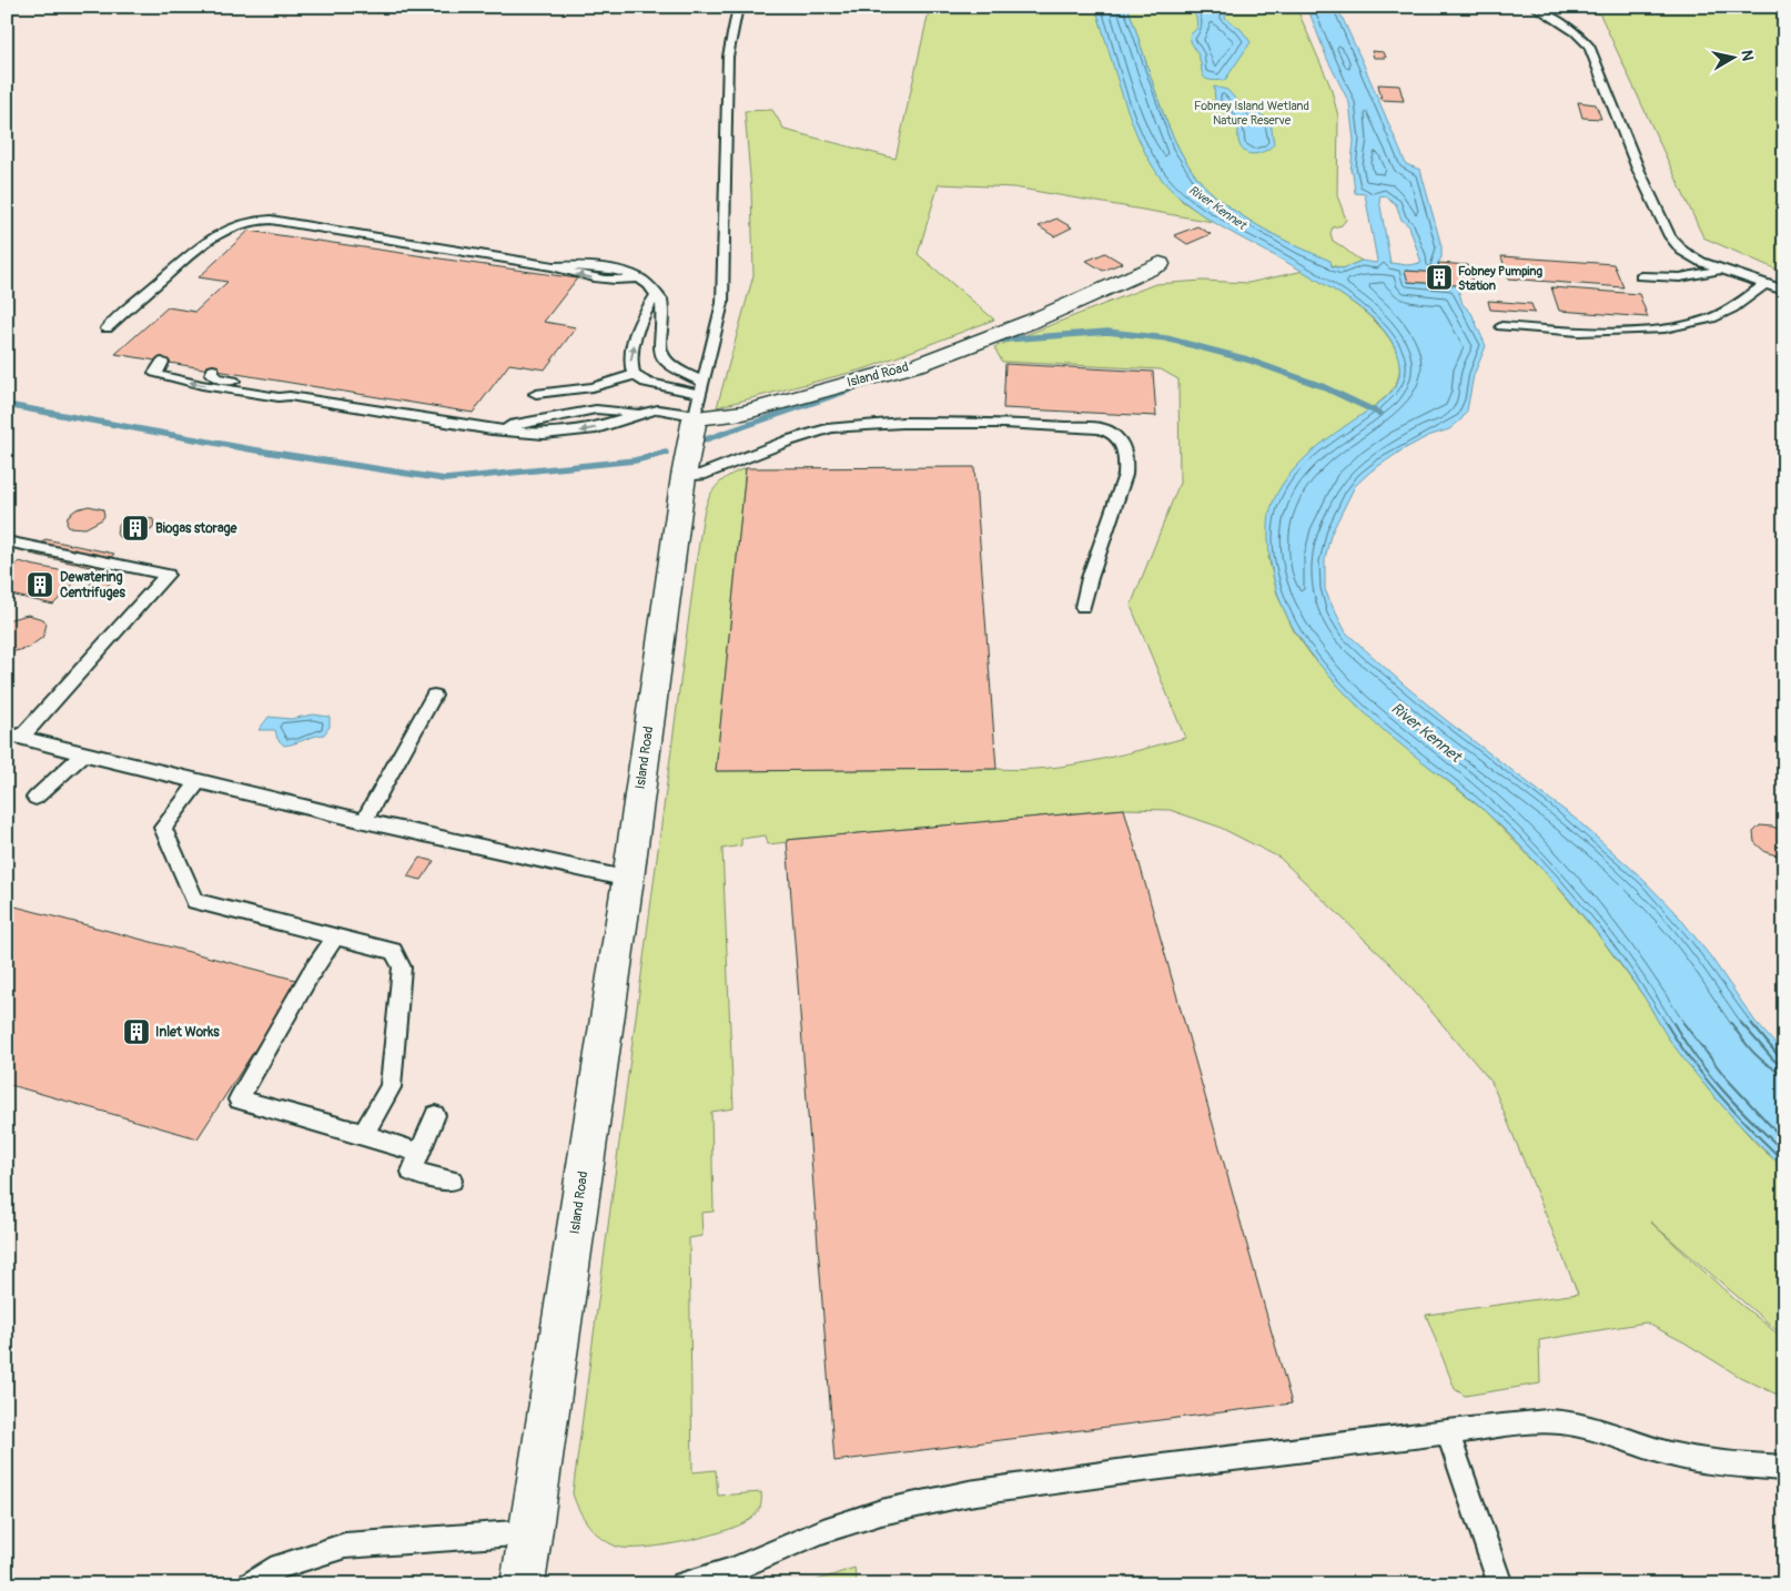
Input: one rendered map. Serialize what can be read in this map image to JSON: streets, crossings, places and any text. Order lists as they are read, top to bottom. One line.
{"streets":{"street":["Island Road"]},"water":["River Kennet"],"parks":["Fobney Island Wetland Nature Reserve"],"places":{"building":["Fobney Pumping Station","Biogas storage","Dewatering Centrifuges","Inlet Works"]},"north":"right"}
